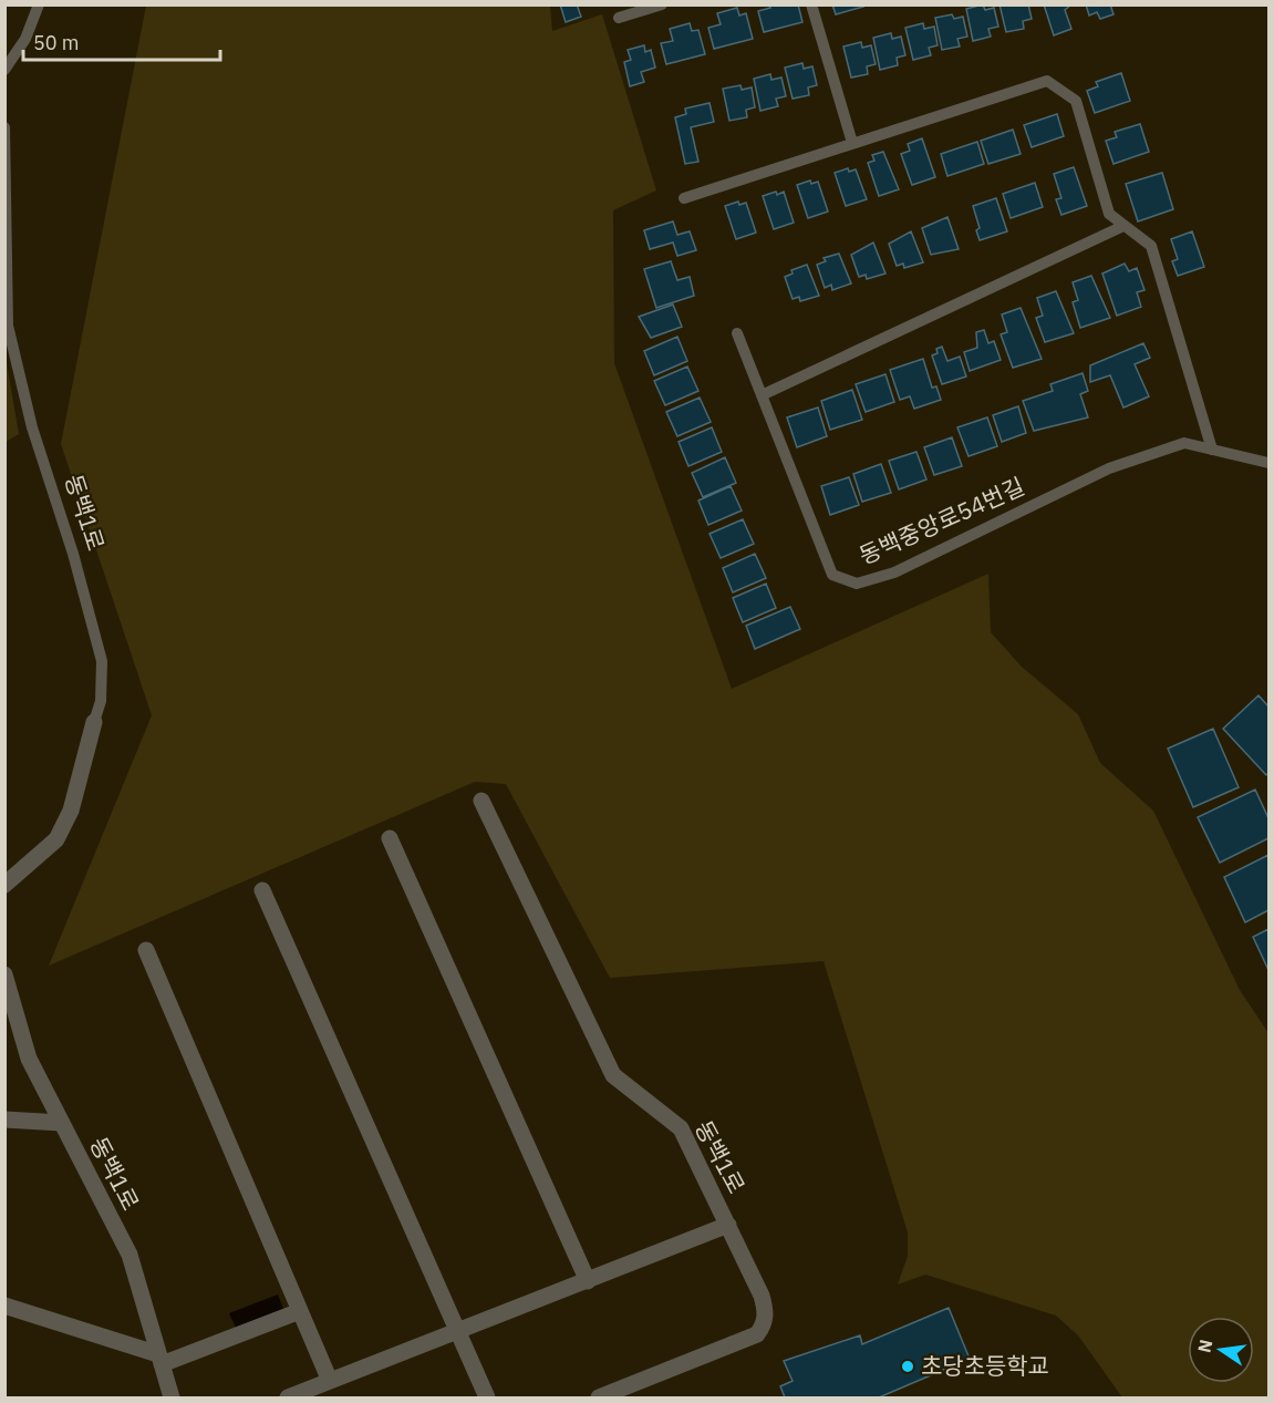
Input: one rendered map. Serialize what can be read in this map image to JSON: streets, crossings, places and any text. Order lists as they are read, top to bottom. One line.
{"streets":{"street":["동백1로"],"lane":["동백중앙로54번길"]},"places":["초당초등학교"],"scale_bar":"50 m","north":"left"}
